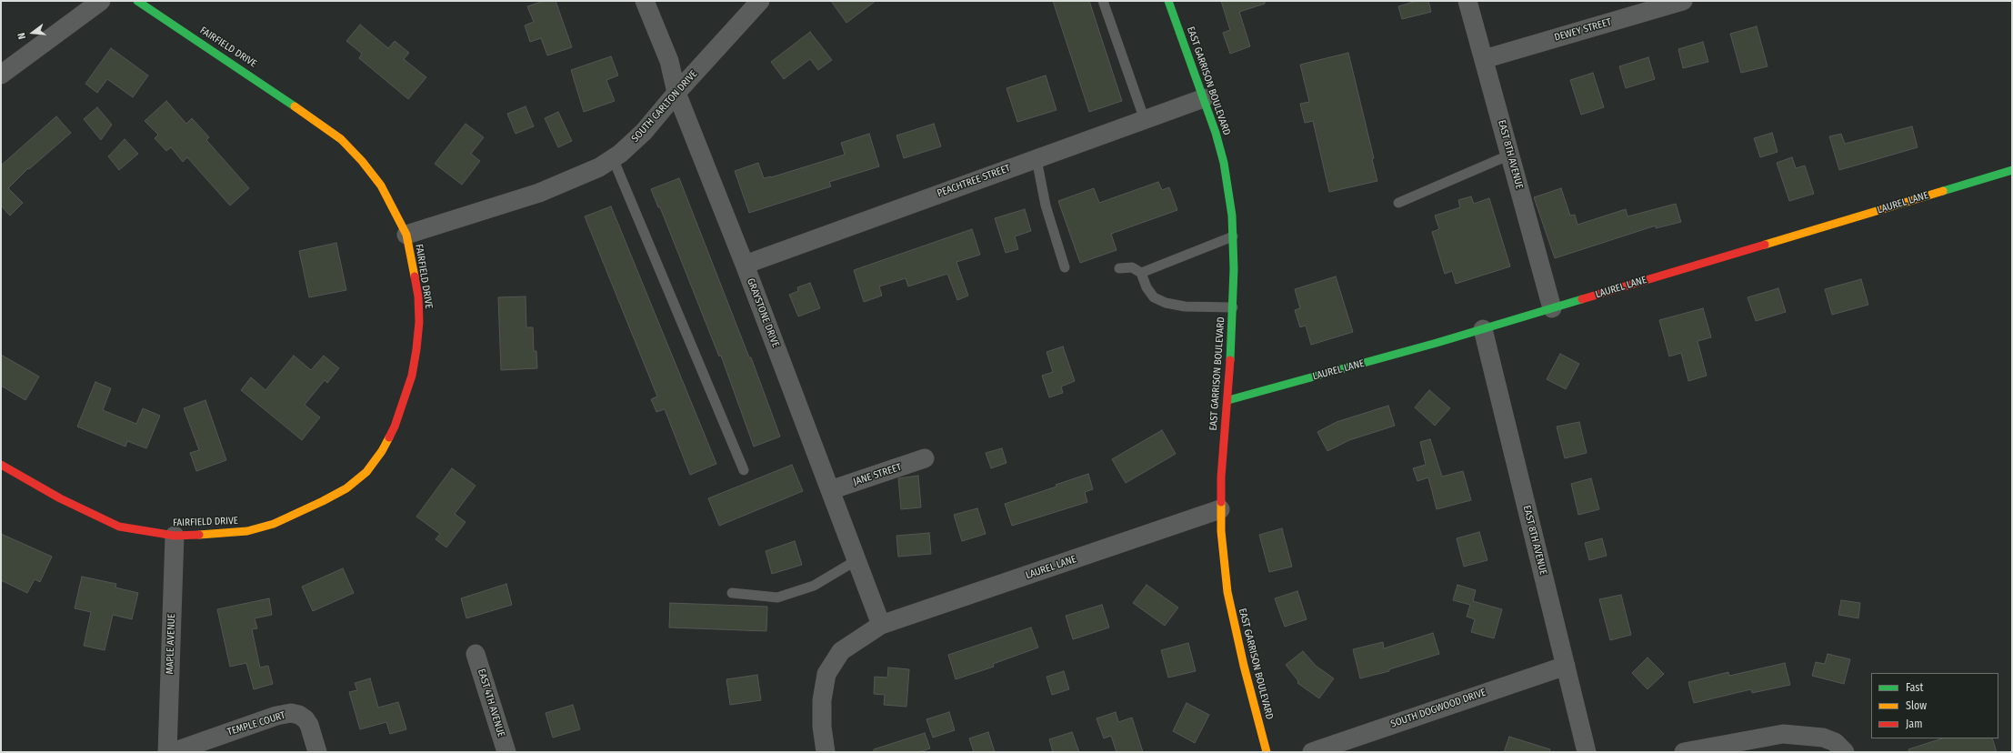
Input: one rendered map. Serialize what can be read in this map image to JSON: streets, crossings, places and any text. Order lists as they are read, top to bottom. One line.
{"streets":{"street":["DEWEY STREET","FAIRFIELD DRIVE","EAST GARRISON BOULEVARD","SOUTH CARLTON DRIVE","EAST 8TH AVENUE","PEACHTREE STREET","LAUREL LANE","GRAYSTONE DRIVE","JANE STREET","MAPLE AVENUE","EAST 4TH AVENUE","SOUTH DOGWOOD DRIVE","TEMPLE COURT"]},"crossings":[["DEWEY STREET","EAST 8TH AVENUE"],["FAIRFIELD DRIVE","SOUTH CARLTON DRIVE"],["FAIRFIELD DRIVE","MAPLE AVENUE"],["EAST GARRISON BOULEVARD","PEACHTREE STREET"],["EAST GARRISON BOULEVARD","LAUREL LANE"],["SOUTH CARLTON DRIVE","GRAYSTONE DRIVE"],["EAST 8TH AVENUE","LAUREL LANE"],["EAST 8TH AVENUE","SOUTH DOGWOOD DRIVE"],["PEACHTREE STREET","GRAYSTONE DRIVE"],["LAUREL LANE","GRAYSTONE DRIVE"],["GRAYSTONE DRIVE","JANE STREET"]],"legend":["Fast","Slow","Jam"],"north":"left"}
